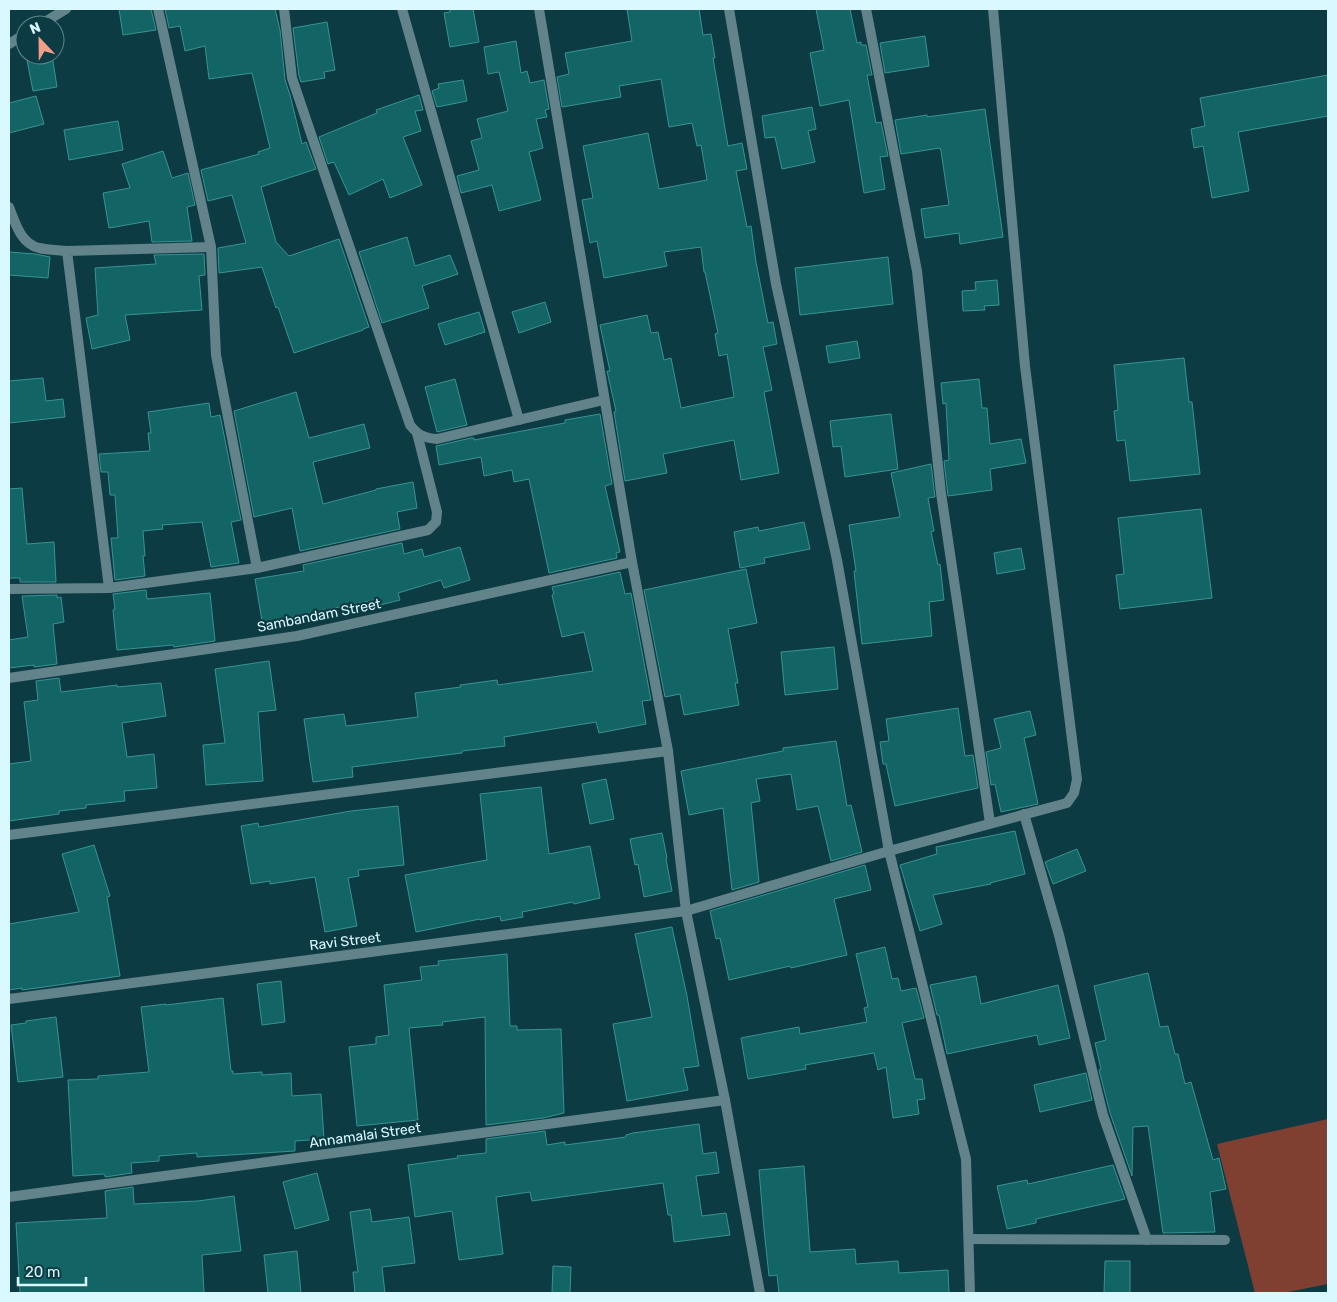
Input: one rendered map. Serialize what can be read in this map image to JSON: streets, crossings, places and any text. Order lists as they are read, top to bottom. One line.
{"streets":{"street":["Sambandam Street","Ravi Street","Annamalai Street"]},"scale_bar":"20 m","north":"top"}
